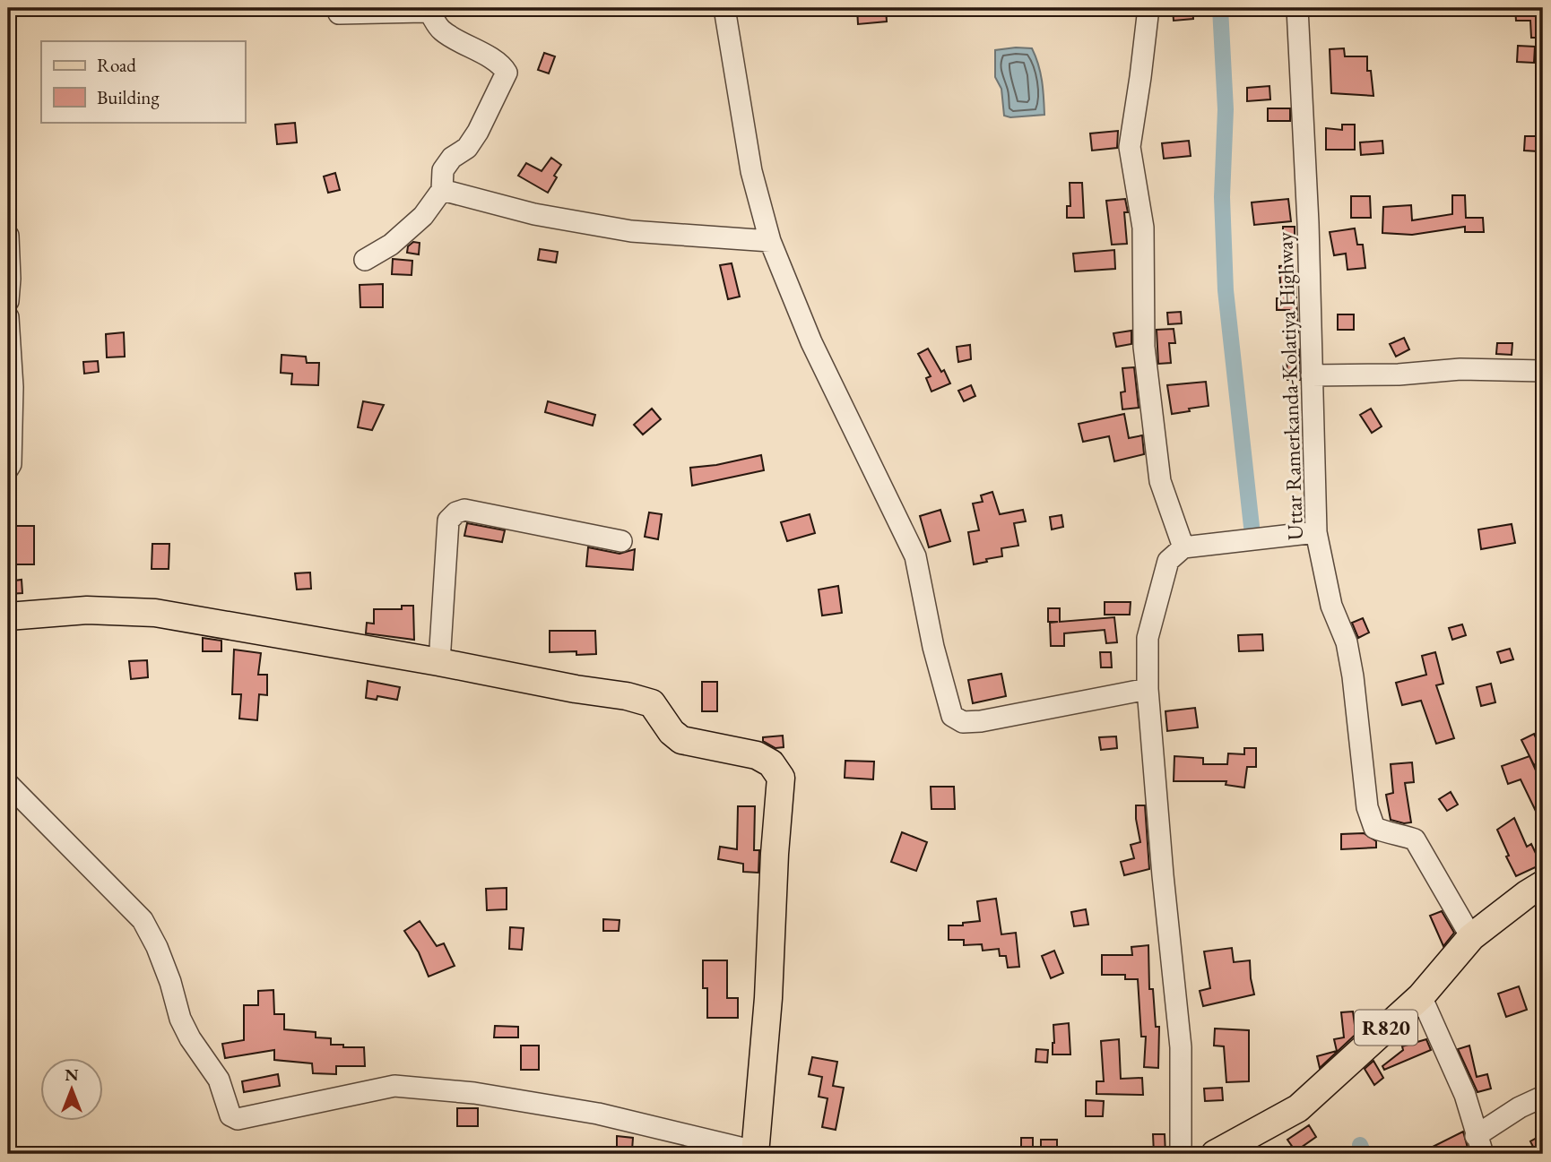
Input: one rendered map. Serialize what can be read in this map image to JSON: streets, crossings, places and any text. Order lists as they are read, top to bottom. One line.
{"streets":{"main road":["R820"],"street":["Uttar Ramerkanda-Kolatiya Highway"]},"crossings":[["Uttar Ramerkanda-Kolatiya Highway","R820"]],"legend":["Road","Building"],"north":"top"}
